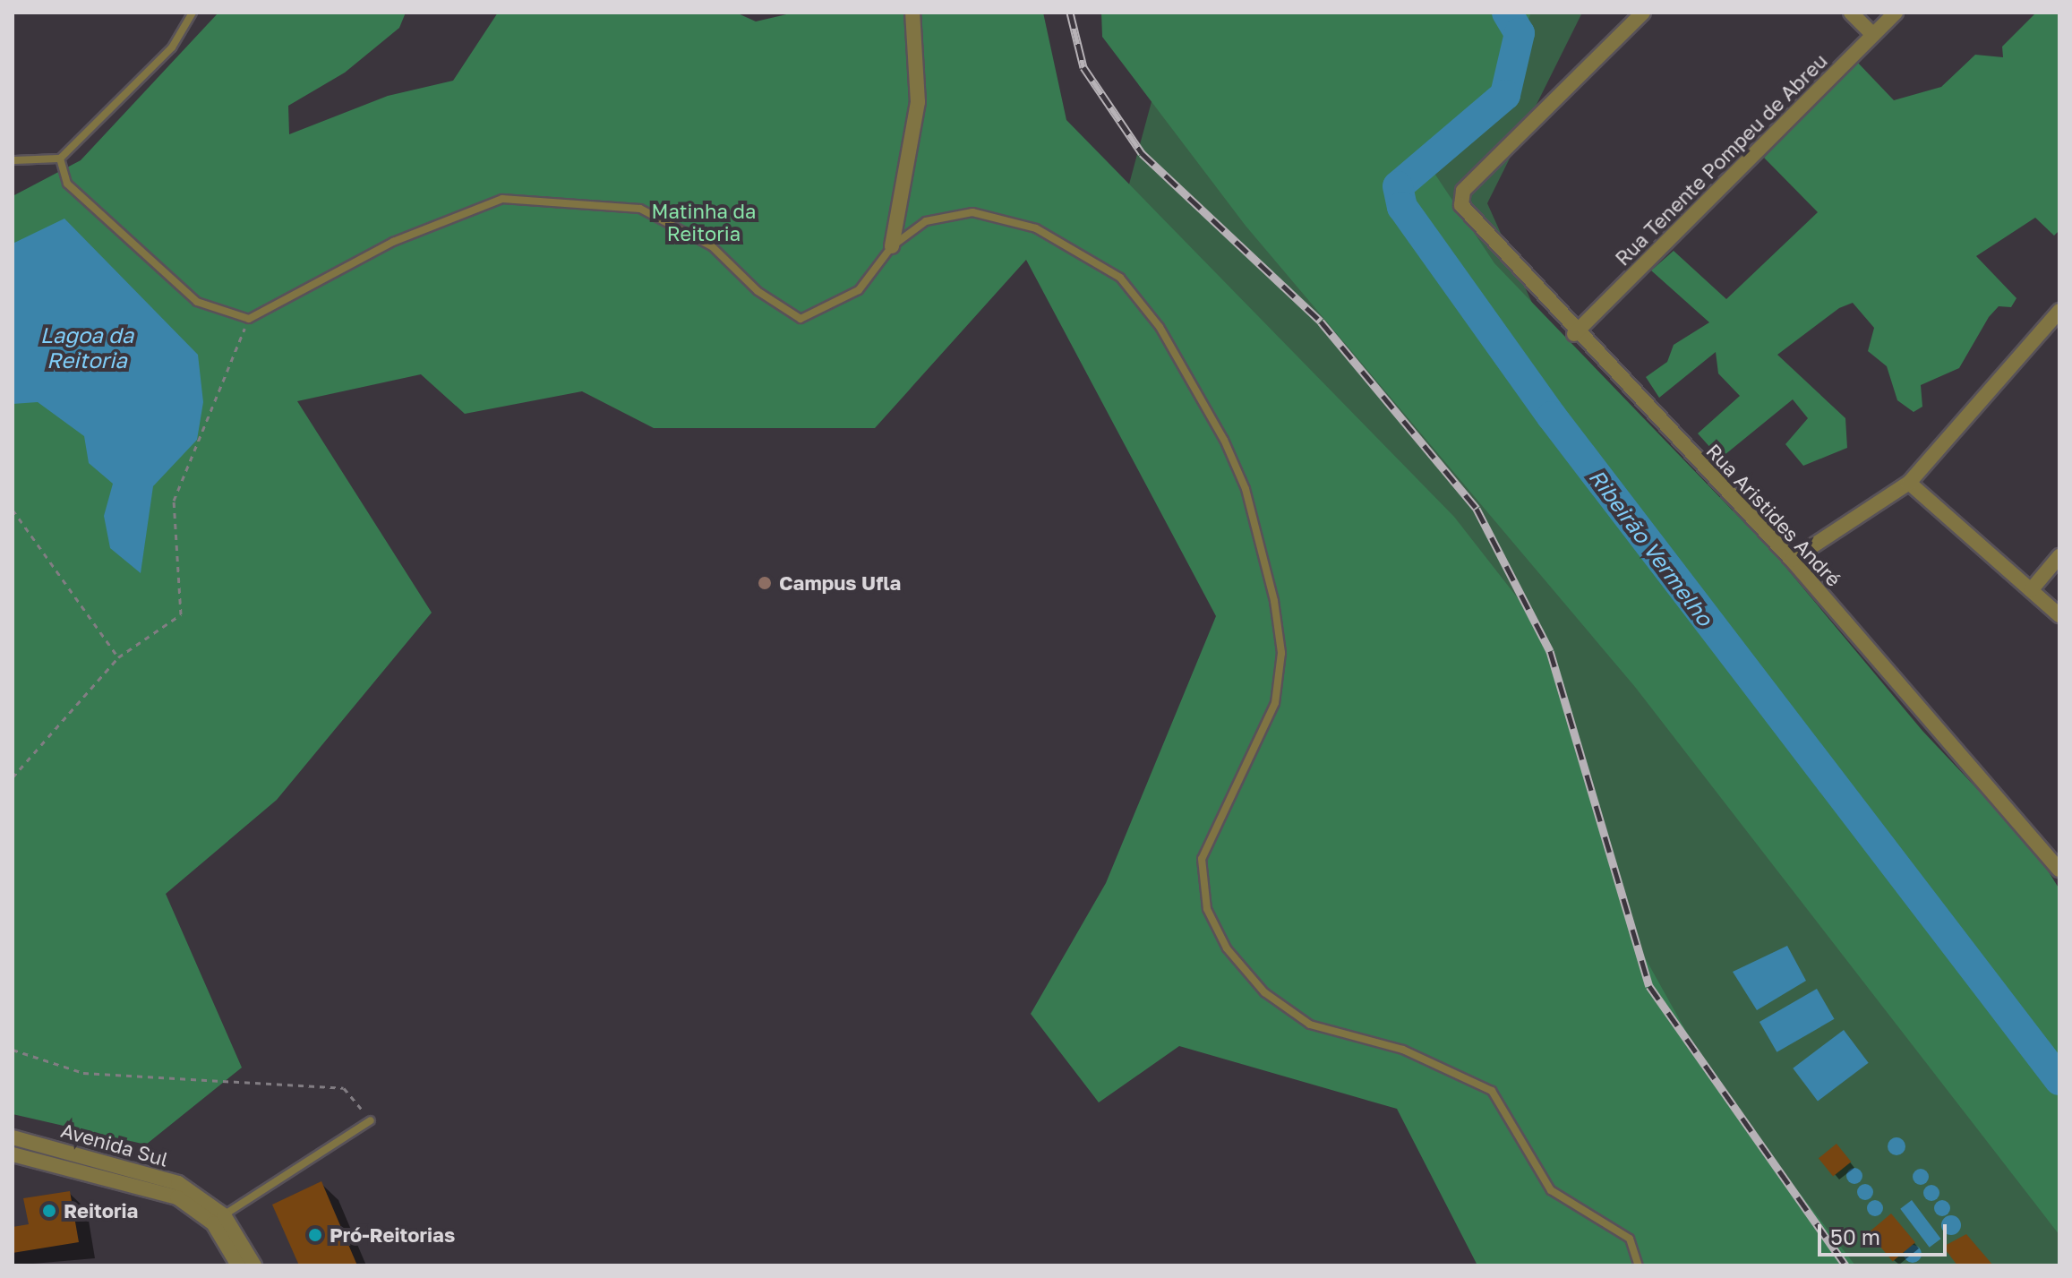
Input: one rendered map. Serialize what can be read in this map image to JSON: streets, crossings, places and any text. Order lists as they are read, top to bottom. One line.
{"streets":{"street":["Rua Tenente Pompeu de Abreu","Rua Aristides André","Avenida Sul"]},"crossings":[["Rua Tenente Pompeu de Abreu","Rua Aristides André"]],"water":["Lagoa da Reitoria","Ribeirão Vermelho"],"parks":["Matinha da Reitoria"],"places":["Campus Ufla","Reitoria","Pró-Reitorias"],"scale_bar":"50 m"}
